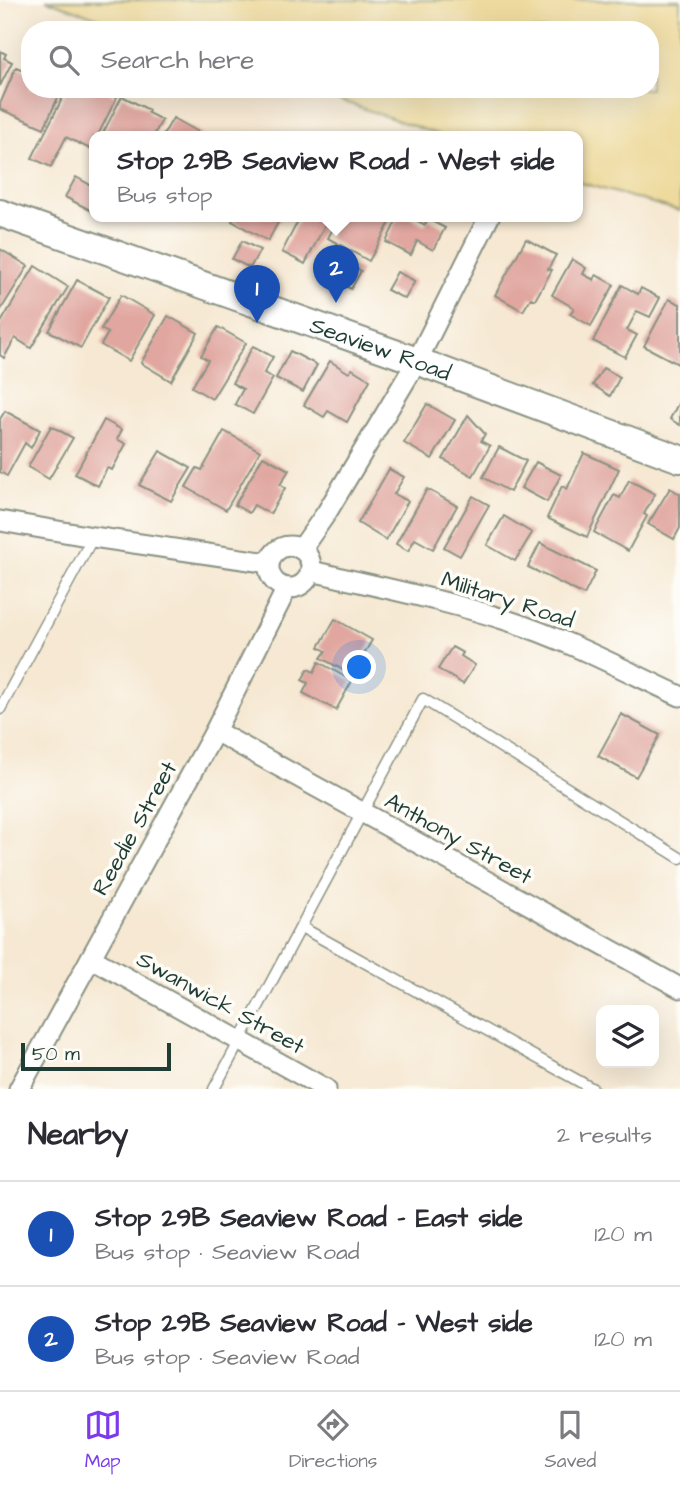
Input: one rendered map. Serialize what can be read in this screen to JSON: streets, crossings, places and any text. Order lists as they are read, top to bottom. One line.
{"streets":{"main road":["Seaview Road"],"street":["Military Road","Reedie Street","Anthony Street","Swanwick Street"]},"crossings":[["Military Road","Reedie Street"],["Reedie Street","Anthony Street"],["Reedie Street","Swanwick Street"]],"scale_bar":"50 m","page":{"search":"Search here","popup":["Stop 29B Seaview Road - West side","Bus stop"],"pins":["2","1"],"scale":"50 m","heading":["Nearby","2 results"],"list":[{"mark":"1","name":"Stop 29B Seaview Road - East side","note":"Bus stop · Seaview Road","value":"120 m"},{"mark":"2","name":"Stop 29B Seaview Road - West side","note":"Bus stop · Seaview Road","value":"120 m"}],"nav":["Map","Directions","Saved"]}}
